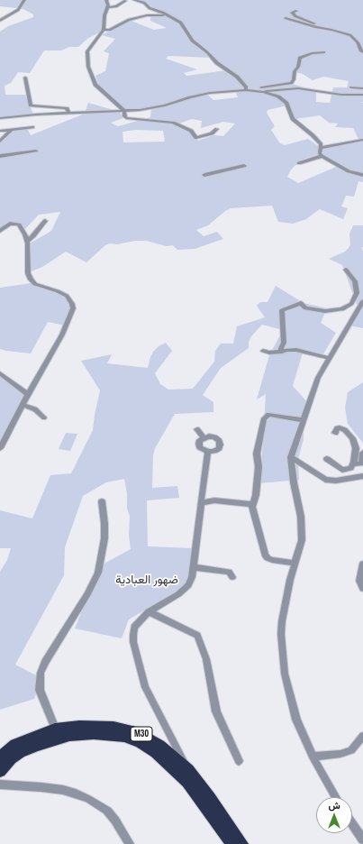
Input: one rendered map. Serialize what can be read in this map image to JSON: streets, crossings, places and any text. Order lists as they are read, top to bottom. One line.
{"streets":{"highway":["M30"]},"districts":["ضهور العبادية"],"north":"top"}
